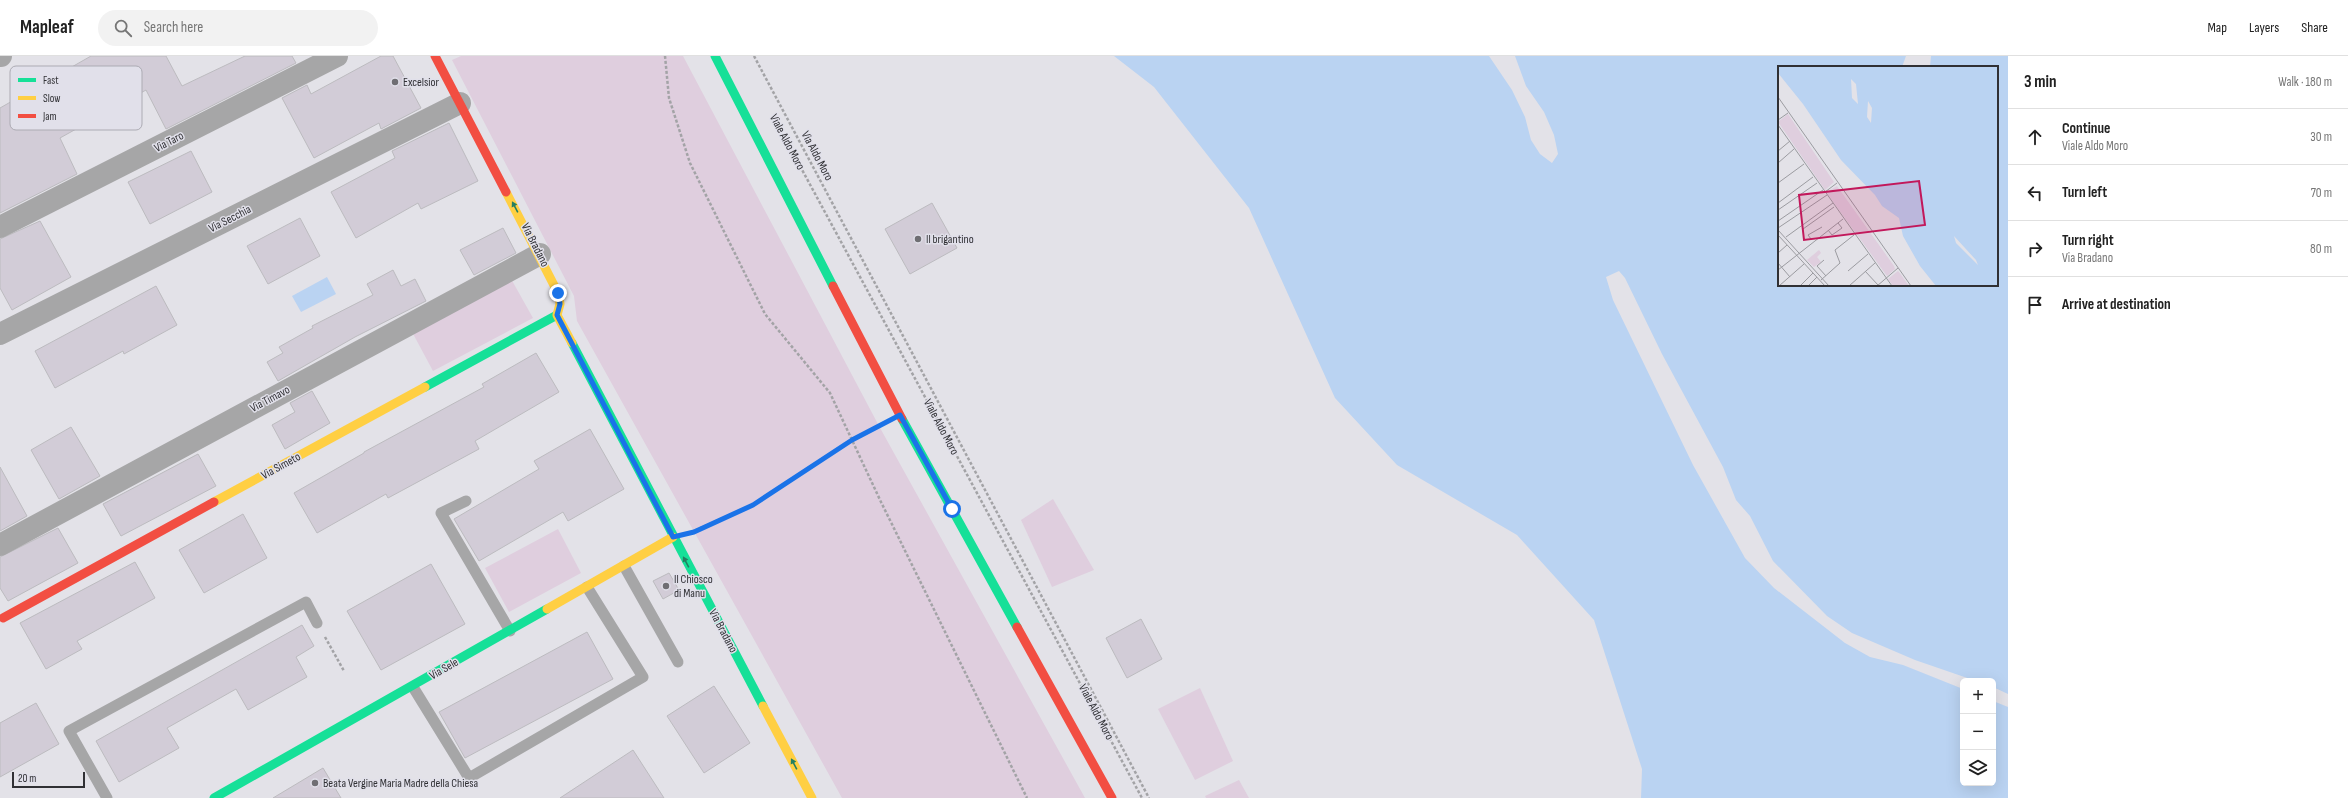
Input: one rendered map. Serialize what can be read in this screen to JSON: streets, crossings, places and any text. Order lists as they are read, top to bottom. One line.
{"streets":{"street":["Via Taro","Viale Aldo Moro","Via Secchia","Via Bradano","Via Timavo","Via Simeto","Via Sele"],"path":["Via Aldo Moro"]},"crossings":[["Viale Aldo Moro","Via Aldo Moro"],["Via Secchia","Via Bradano"],["Via Bradano","Via Timavo"],["Via Bradano","Via Simeto"],["Via Bradano","Via Sele"]],"one_way":["Via Bradano"],"places":["Excelsior","Il brigantino","Il Chiosco di Manu","Beata Vergine Maria Madre della Chiesa"],"legend":["Fast","Slow","Jam"],"scale_bar":"20 m","page":{"header":"Mapleaf","search":"Search here","nav":["Map","Layers","Share"],"heading":["3 min","Walk · 180 m"],"list":[["Continue","Viale Aldo Moro","30 m"],["Turn left","70 m"],["Turn right","Via Bradano","80 m"],"Arrive at destination"],"map_buttons":["+","−"],"scale":"20 m"}}
